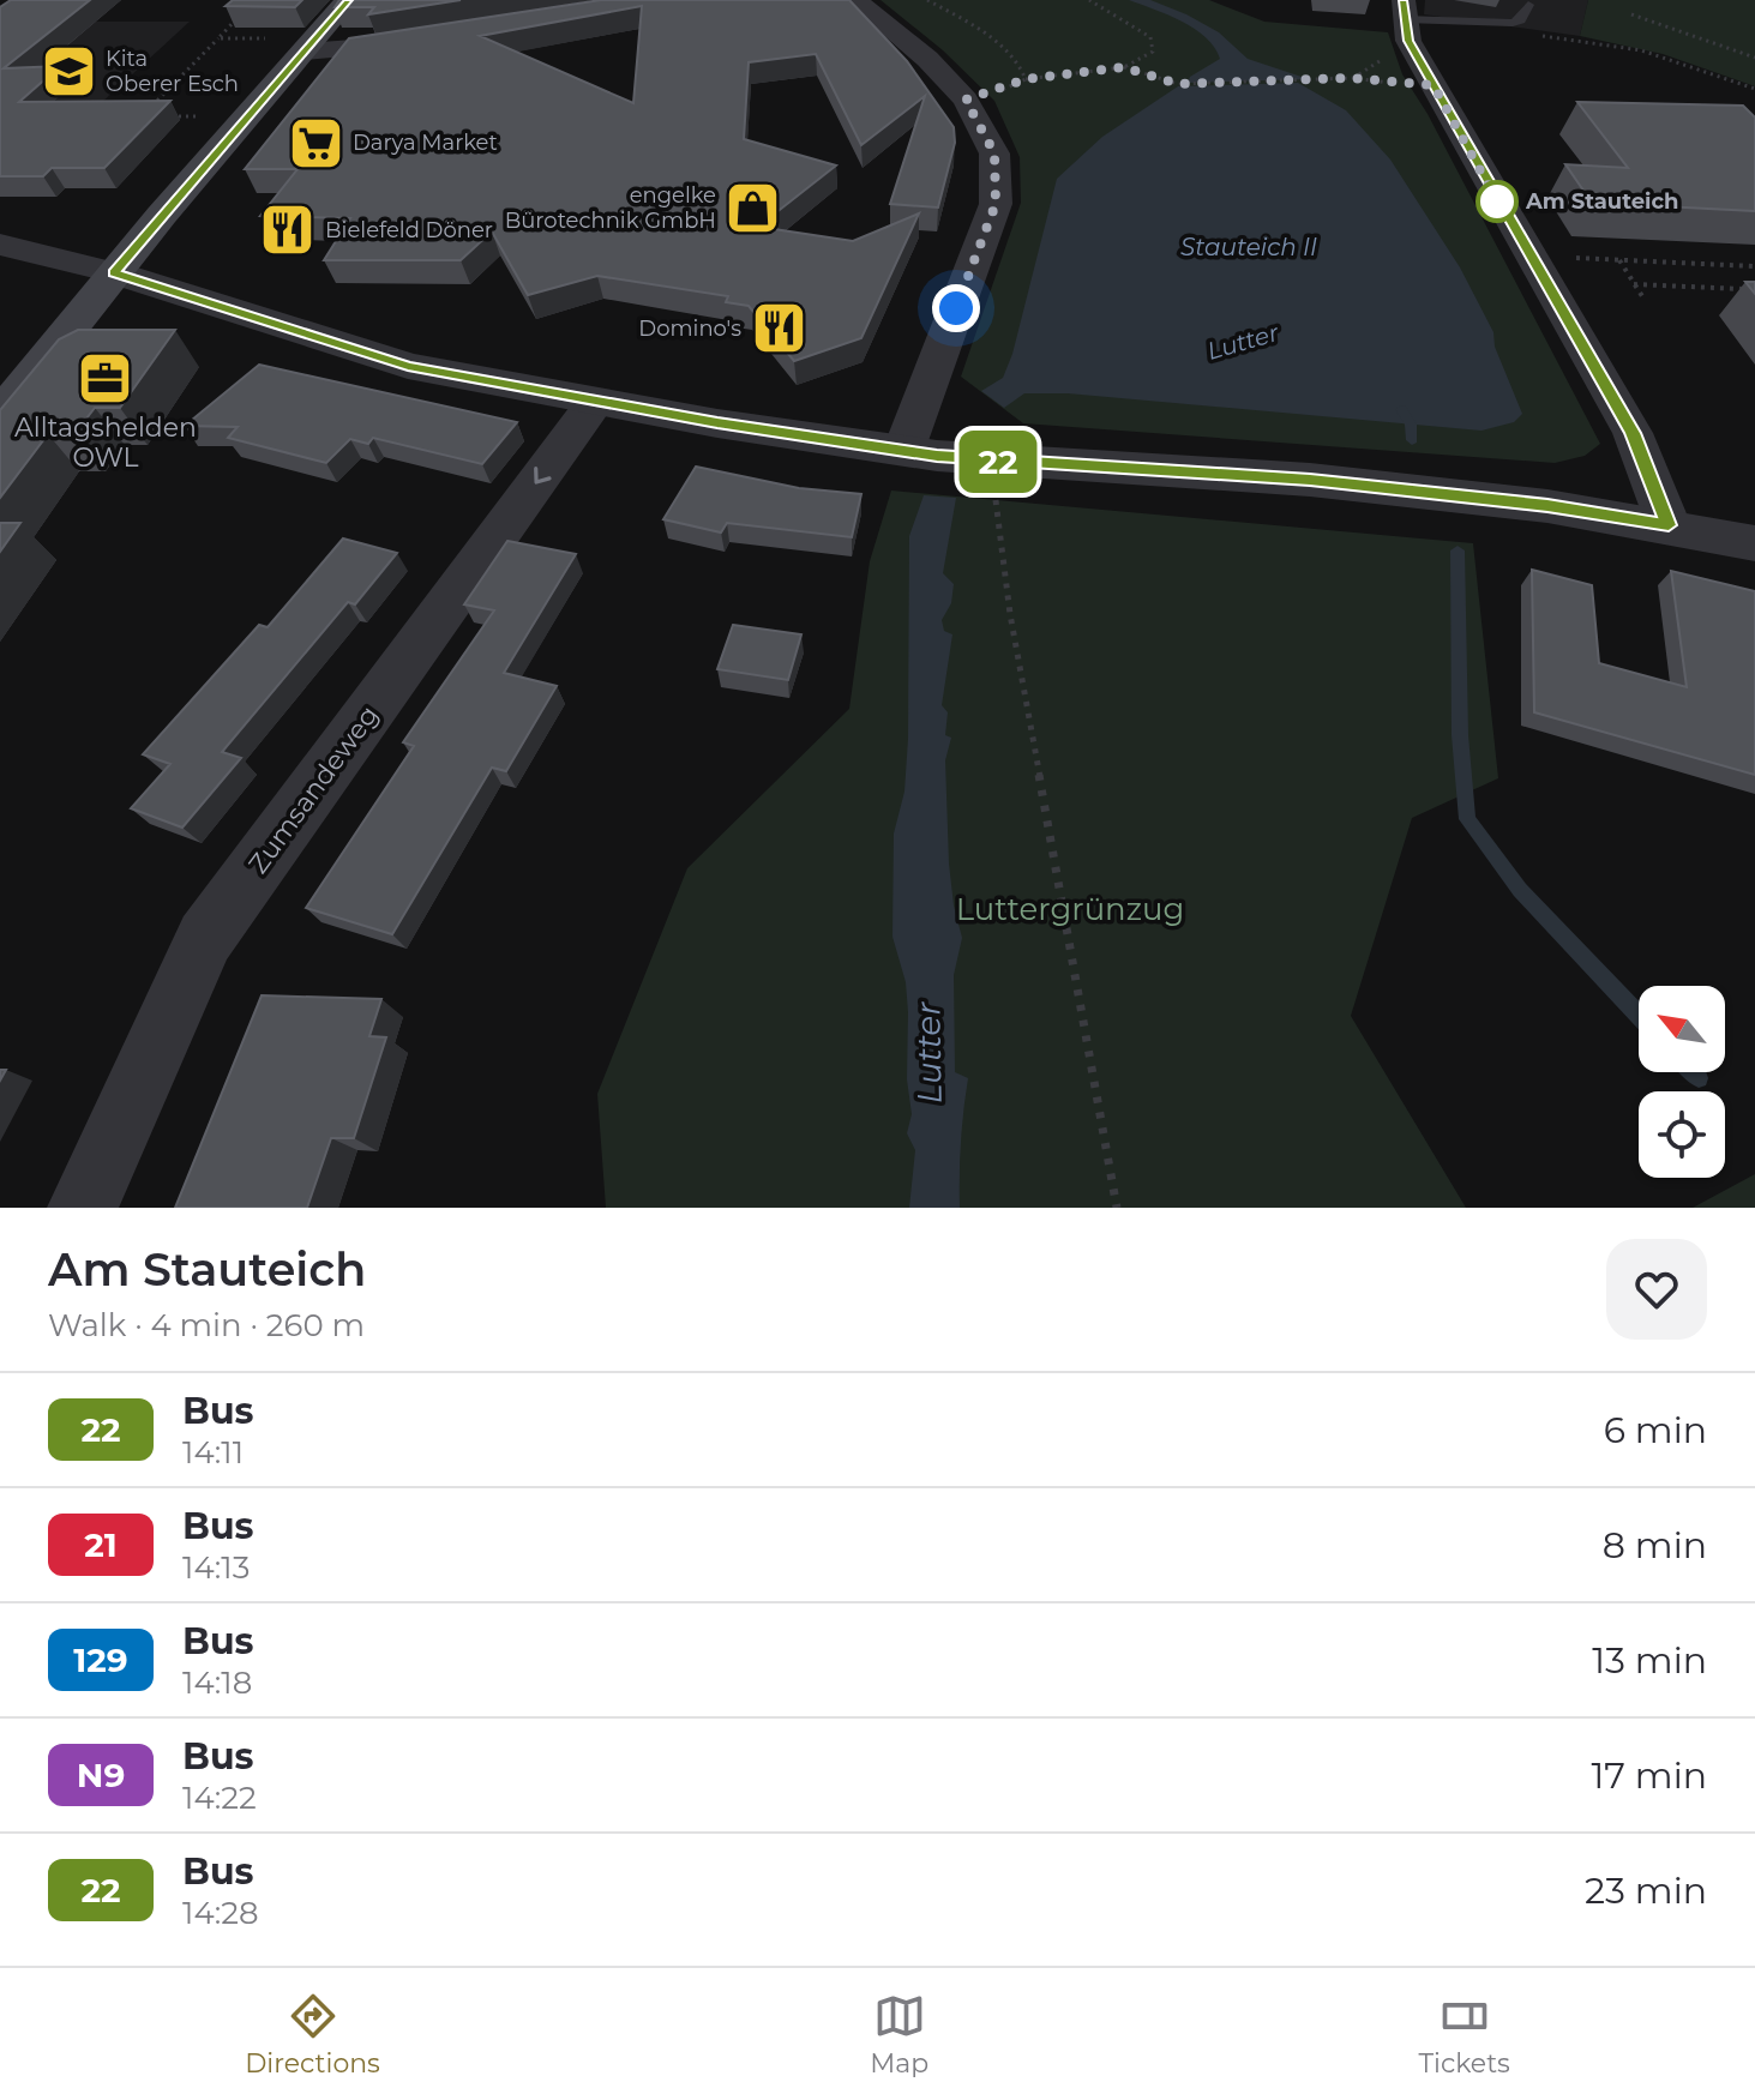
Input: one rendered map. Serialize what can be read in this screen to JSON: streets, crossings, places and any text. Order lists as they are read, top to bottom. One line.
{"streets":{"street":["Zumsandeweg"]},"one_way":["Zumsandeweg"],"water":["Stauteich II","Lutter"],"parks":["Luttergrünzug"],"places":{"school or university":["Kita Oberer Esch"],"supermarket":["Darya Market"],"other":["Am Stauteich"],"shop":["engelke Bürotechnik GmbH"],"restaurant":["Bielefeld Döner","Domino's"],"office":["Alltagshelden OWL"]},"lines":["bus line 22"],"north":"top left","page":{"on_map":"22","heading":["Am Stauteich","Walk · 4 min · 260 m"],"list":[{"mark":"22","name":"Bus","note":"14:11","value":"6 min"},{"mark":"21","name":"Bus","note":"14:13","value":"8 min"},{"mark":"129","name":"Bus","note":"14:18","value":"13 min"},{"mark":"N9","name":"Bus","note":"14:22","value":"17 min"},{"mark":"22","name":"Bus","note":"14:28","value":"23 min"}],"tabs":["Directions","Map","Tickets"]}}
